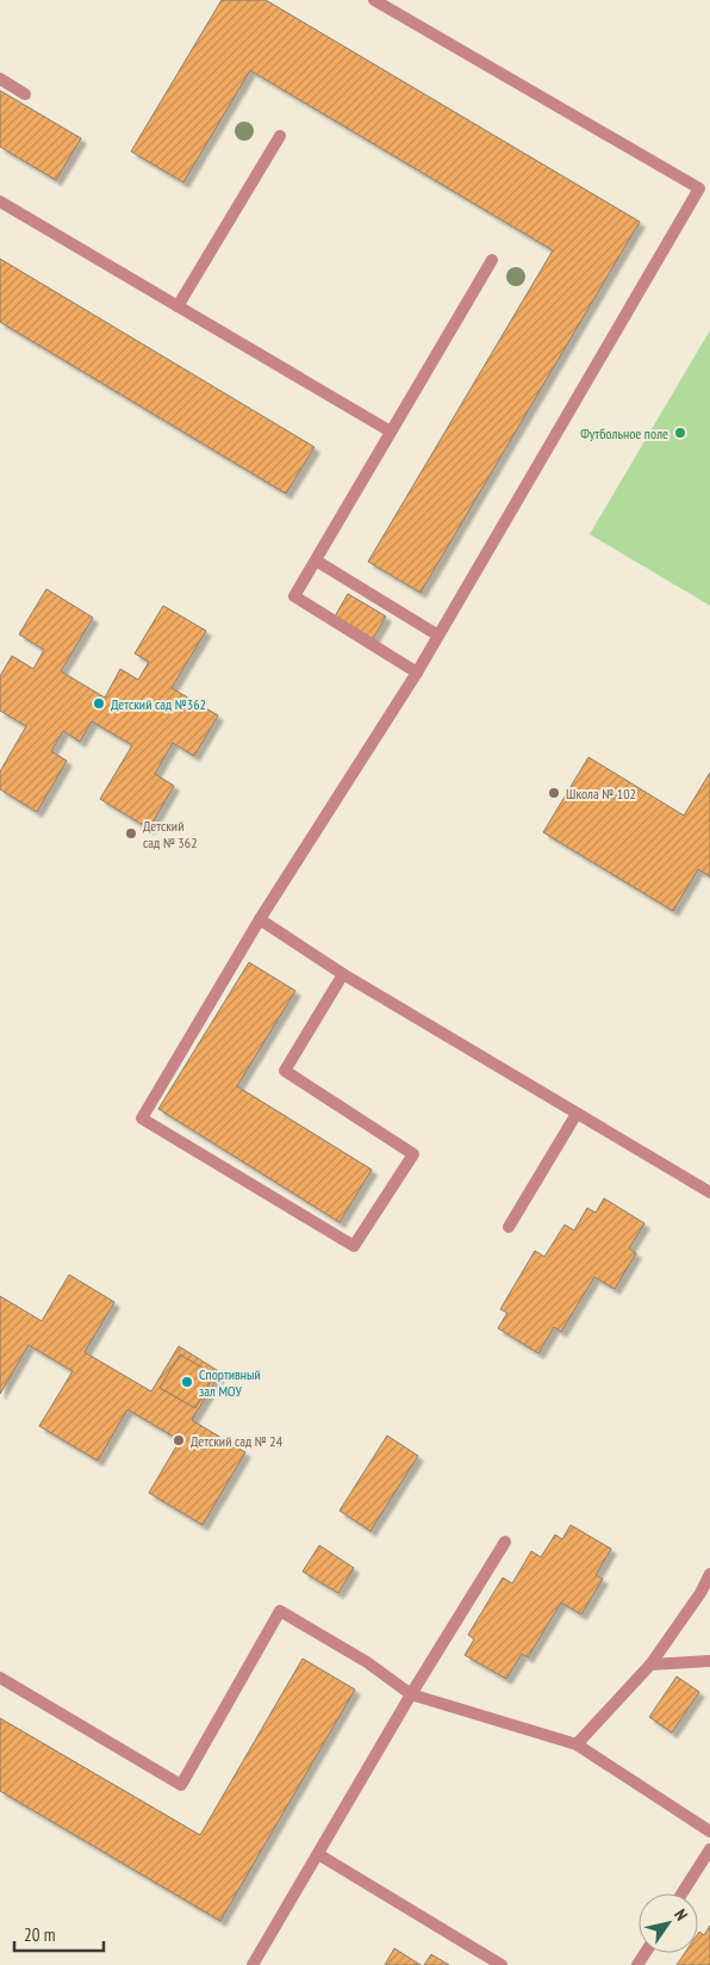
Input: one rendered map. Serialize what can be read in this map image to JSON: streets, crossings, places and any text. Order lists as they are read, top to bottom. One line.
{"places":["Футбольное поле","Детский сад №362","Школа № 102","Детский сад № 362","Спортивный зал МОУ","Детский сад № 24"],"scale_bar":"20 m","north":"top right"}
